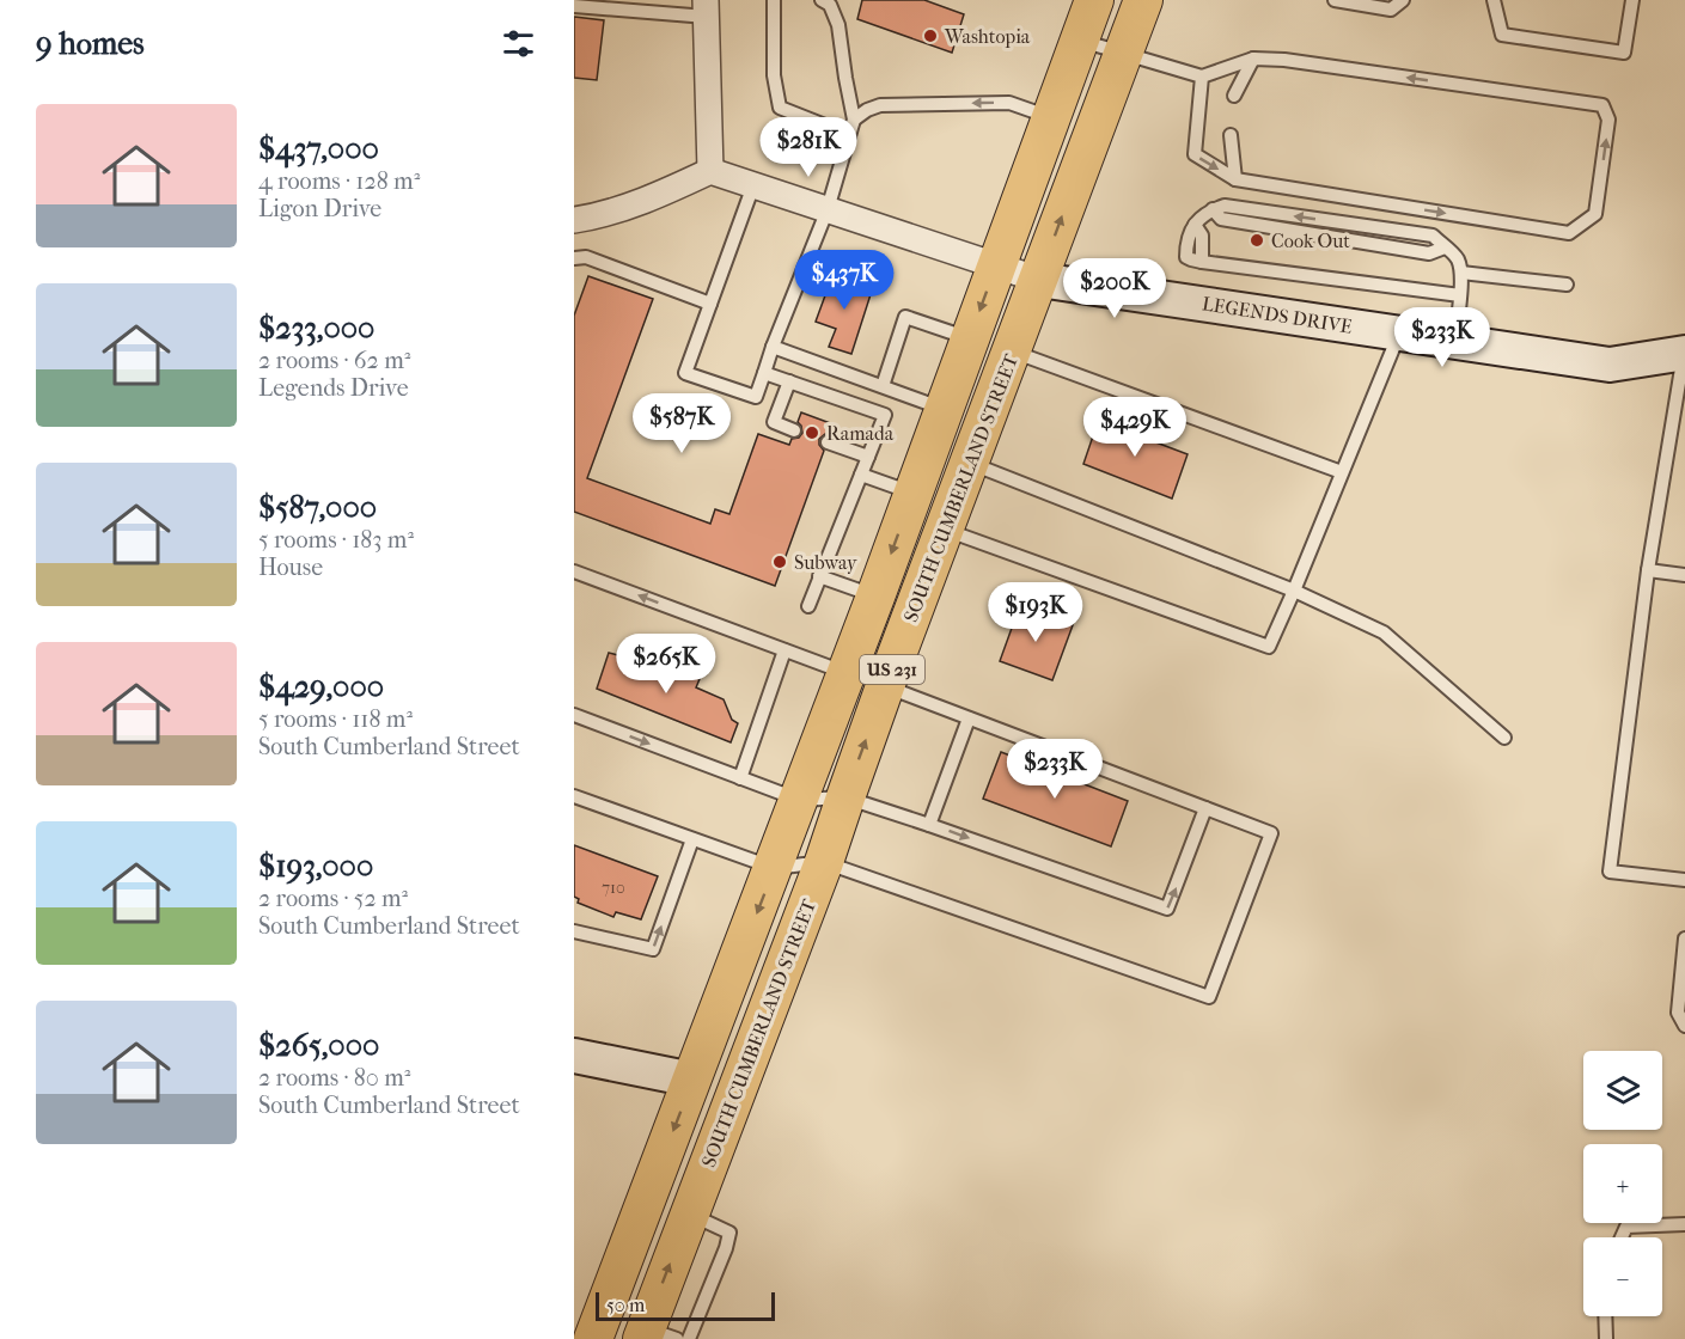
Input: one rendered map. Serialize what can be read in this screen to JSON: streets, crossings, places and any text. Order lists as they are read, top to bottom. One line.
{"streets":{"main road":["SOUTH CUMBERLAND STREET","US 231"],"street":["LEGENDS DRIVE"]},"crossings":[["LEGENDS DRIVE","SOUTH CUMBERLAND STREET"]],"places":["Washtopia","Cook Out","Ramada","Subway"],"house_numbers":["710"],"scale_bar":"50 m","page":{"heading":"9 homes","list":[{"name":"$437,000","note":"4 rooms · 128 m² · Ligon Drive"},{"name":"$233,000","note":"2 rooms · 62 m² · Legends Drive"},{"name":"$587,000","note":"5 rooms · 183 m² · House"},{"name":"$429,000","note":"5 rooms · 118 m² · South Cumberland Street"},{"name":"$193,000","note":"2 rooms · 52 m² · South Cumberland Street"},{"name":"$265,000","note":"2 rooms · 80 m² · South Cumberland Street"}],"price":["$281K","$437K","$200K","$233K","$587K","$429K","$193K","$265K","$233K"],"map_buttons":["+","−"],"scale":"50 m"}}
